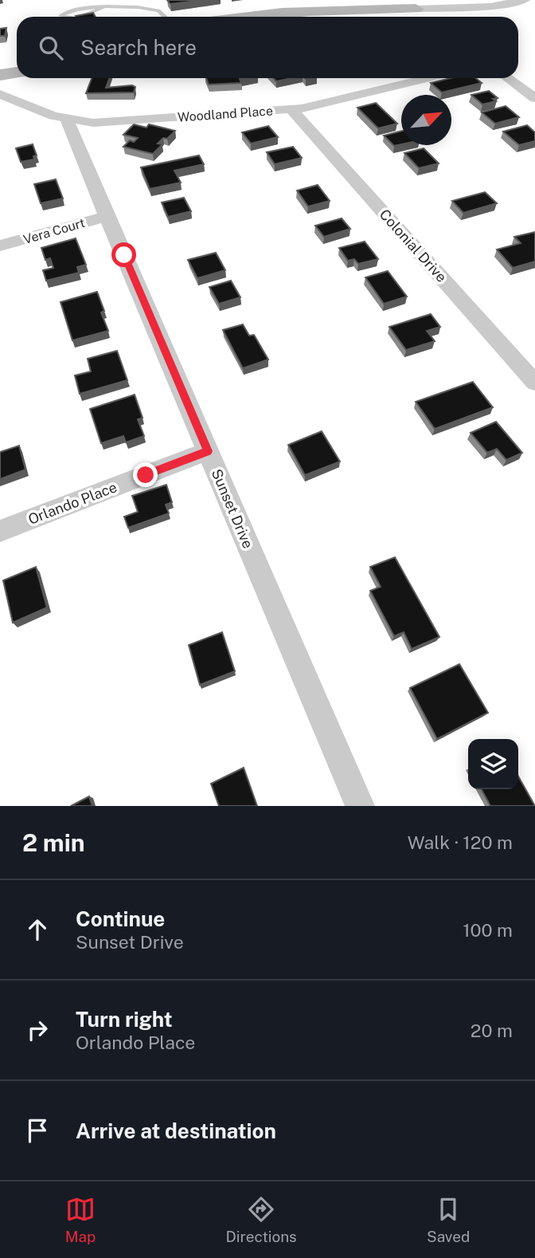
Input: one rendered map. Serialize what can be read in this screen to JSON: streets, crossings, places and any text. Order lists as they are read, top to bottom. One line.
{"streets":{"street":["Woodland Place","Vera Court","Colonial Drive","Orlando Place","Sunset Drive"]},"crossings":[["Woodland Place","Colonial Drive"],["Woodland Place","Sunset Drive"],["Vera Court","Sunset Drive"],["Orlando Place","Sunset Drive"]],"north":"top right","page":{"search":"Search here","heading":["2 min","Walk · 120 m"],"list":[["Continue","Sunset Drive","100 m"],["Turn right","Orlando Place","20 m"],"Arrive at destination"],"nav":["Map","Directions","Saved"]}}
